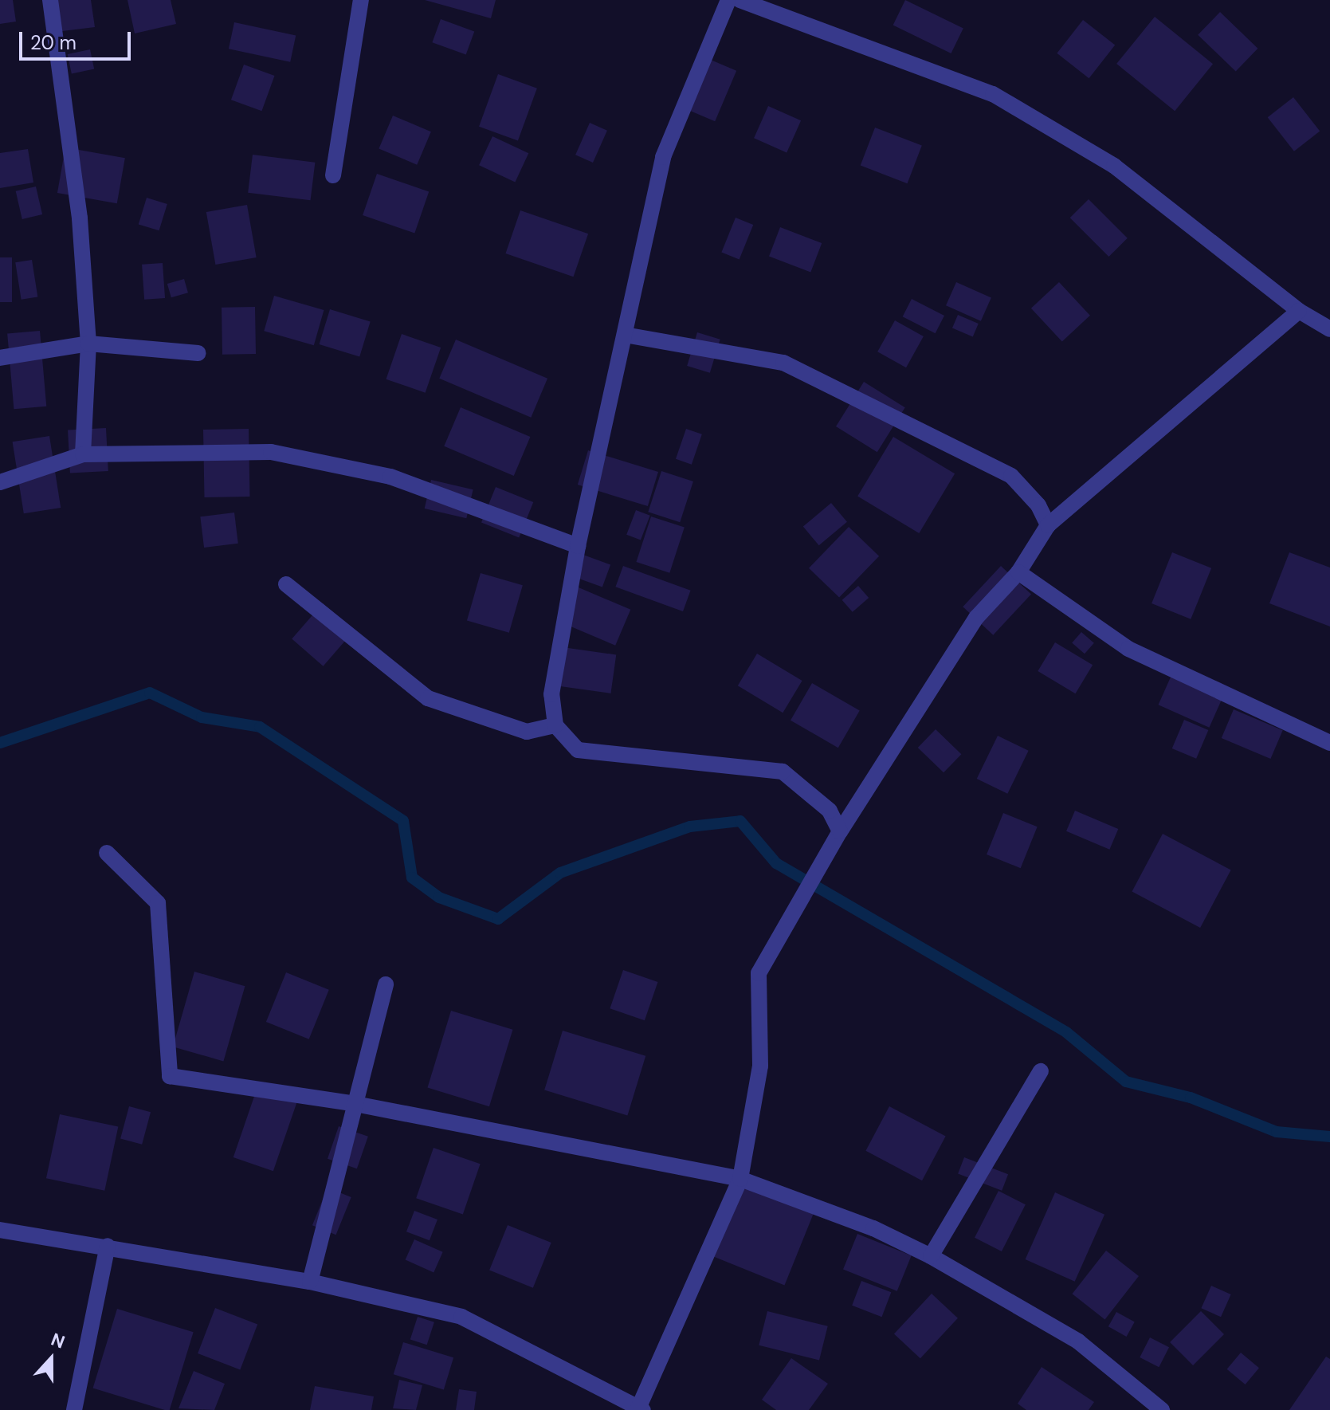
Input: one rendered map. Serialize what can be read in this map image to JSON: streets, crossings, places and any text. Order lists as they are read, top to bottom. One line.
{"scale_bar":"20 m","north":"top"}
